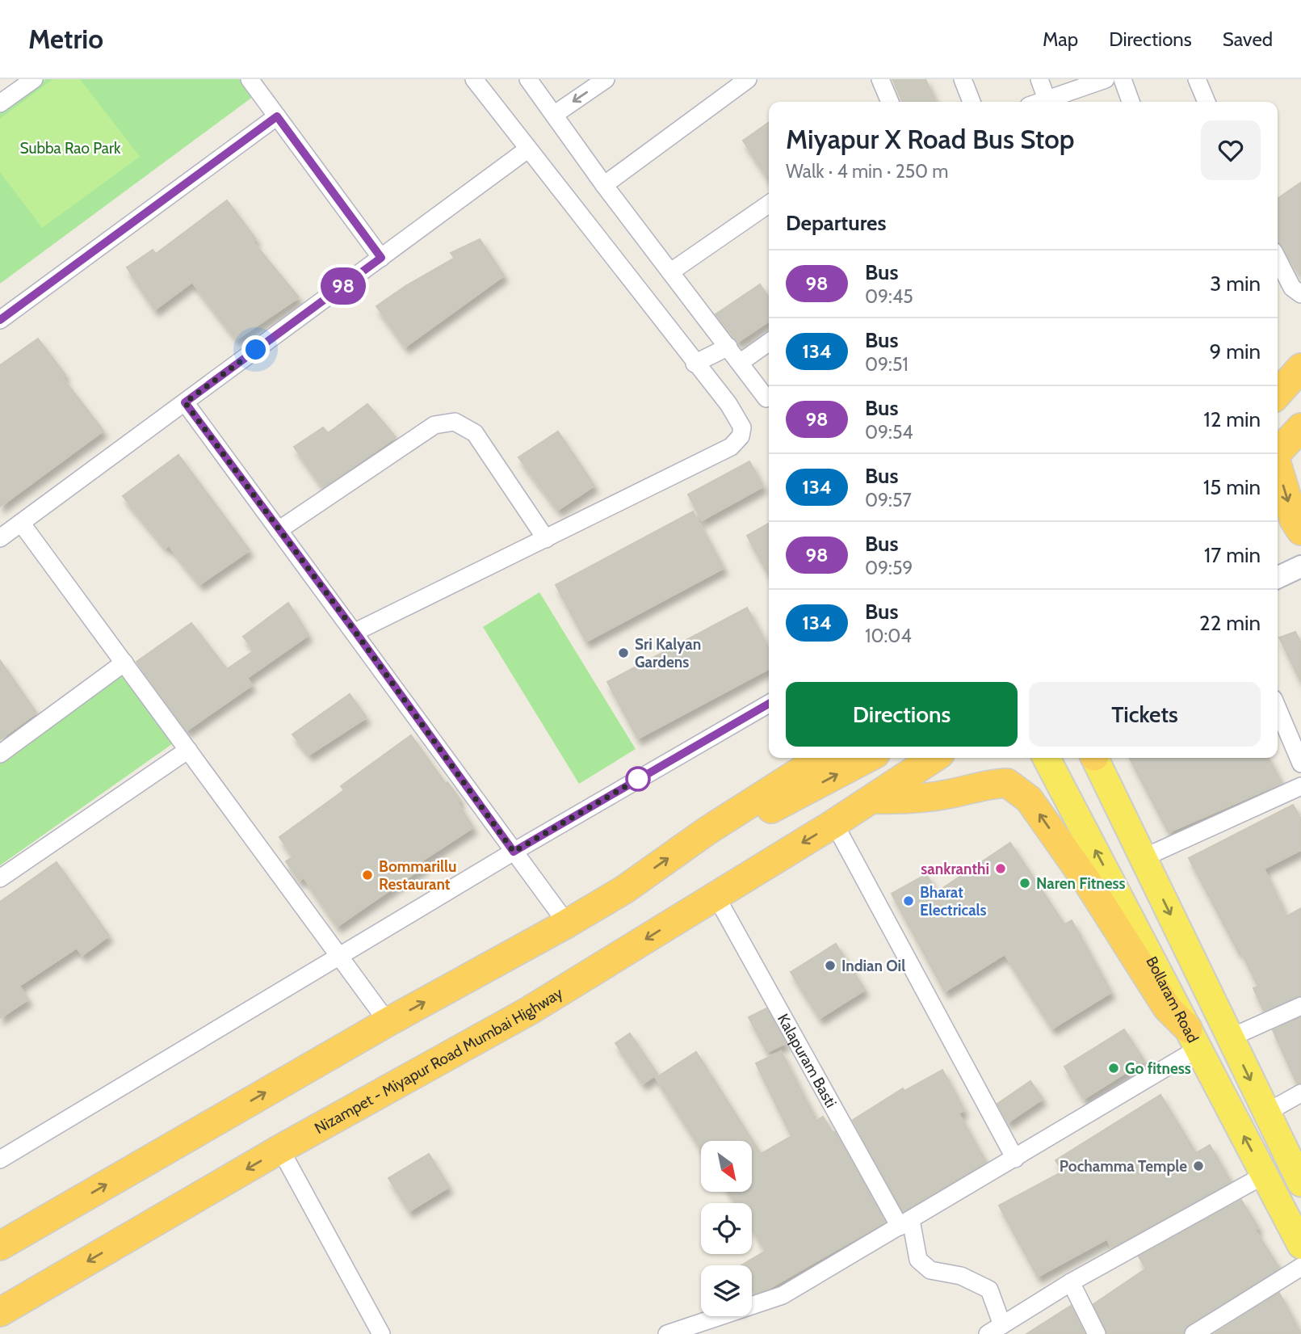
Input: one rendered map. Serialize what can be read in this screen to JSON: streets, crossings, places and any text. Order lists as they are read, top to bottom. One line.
{"streets":{"highway":["Nizampet - Miyapur Road Mumbai Highway"],"main road":["Bollaram Road"],"street":["Kalapuram Basti"]},"crossings":[["Nizampet - Miyapur Road Mumbai Highway","Kalapuram Basti"]],"parks":["Subba Rao Park"],"places":["Sri Kalyan Gardens","sankranthi","Bommarillu Restaurant","Naren Fitness","Bharat Electricals","Indian Oil","Go fitness","Pochamma Temple"],"lines":["bus line 98"],"north":"bottom right","page":{"header":"Metrio","nav":["Map","Directions","Saved"],"on_map":"98","heading":[["Miyapur X Road Bus Stop","Walk · 4 min · 250 m"],"Departures"],"list":[{"mark":"98","name":"Bus","note":"09:45","value":"3 min"},{"mark":"134","name":"Bus","note":"09:51","value":"9 min"},{"mark":"98","name":"Bus","note":"09:54","value":"12 min"},{"mark":"134","name":"Bus","note":"09:57","value":"15 min"},{"mark":"98","name":"Bus","note":"09:59","value":"17 min"},{"mark":"134","name":"Bus","note":"10:04","value":"22 min"}],"buttons":["Directions","Tickets"]}}
